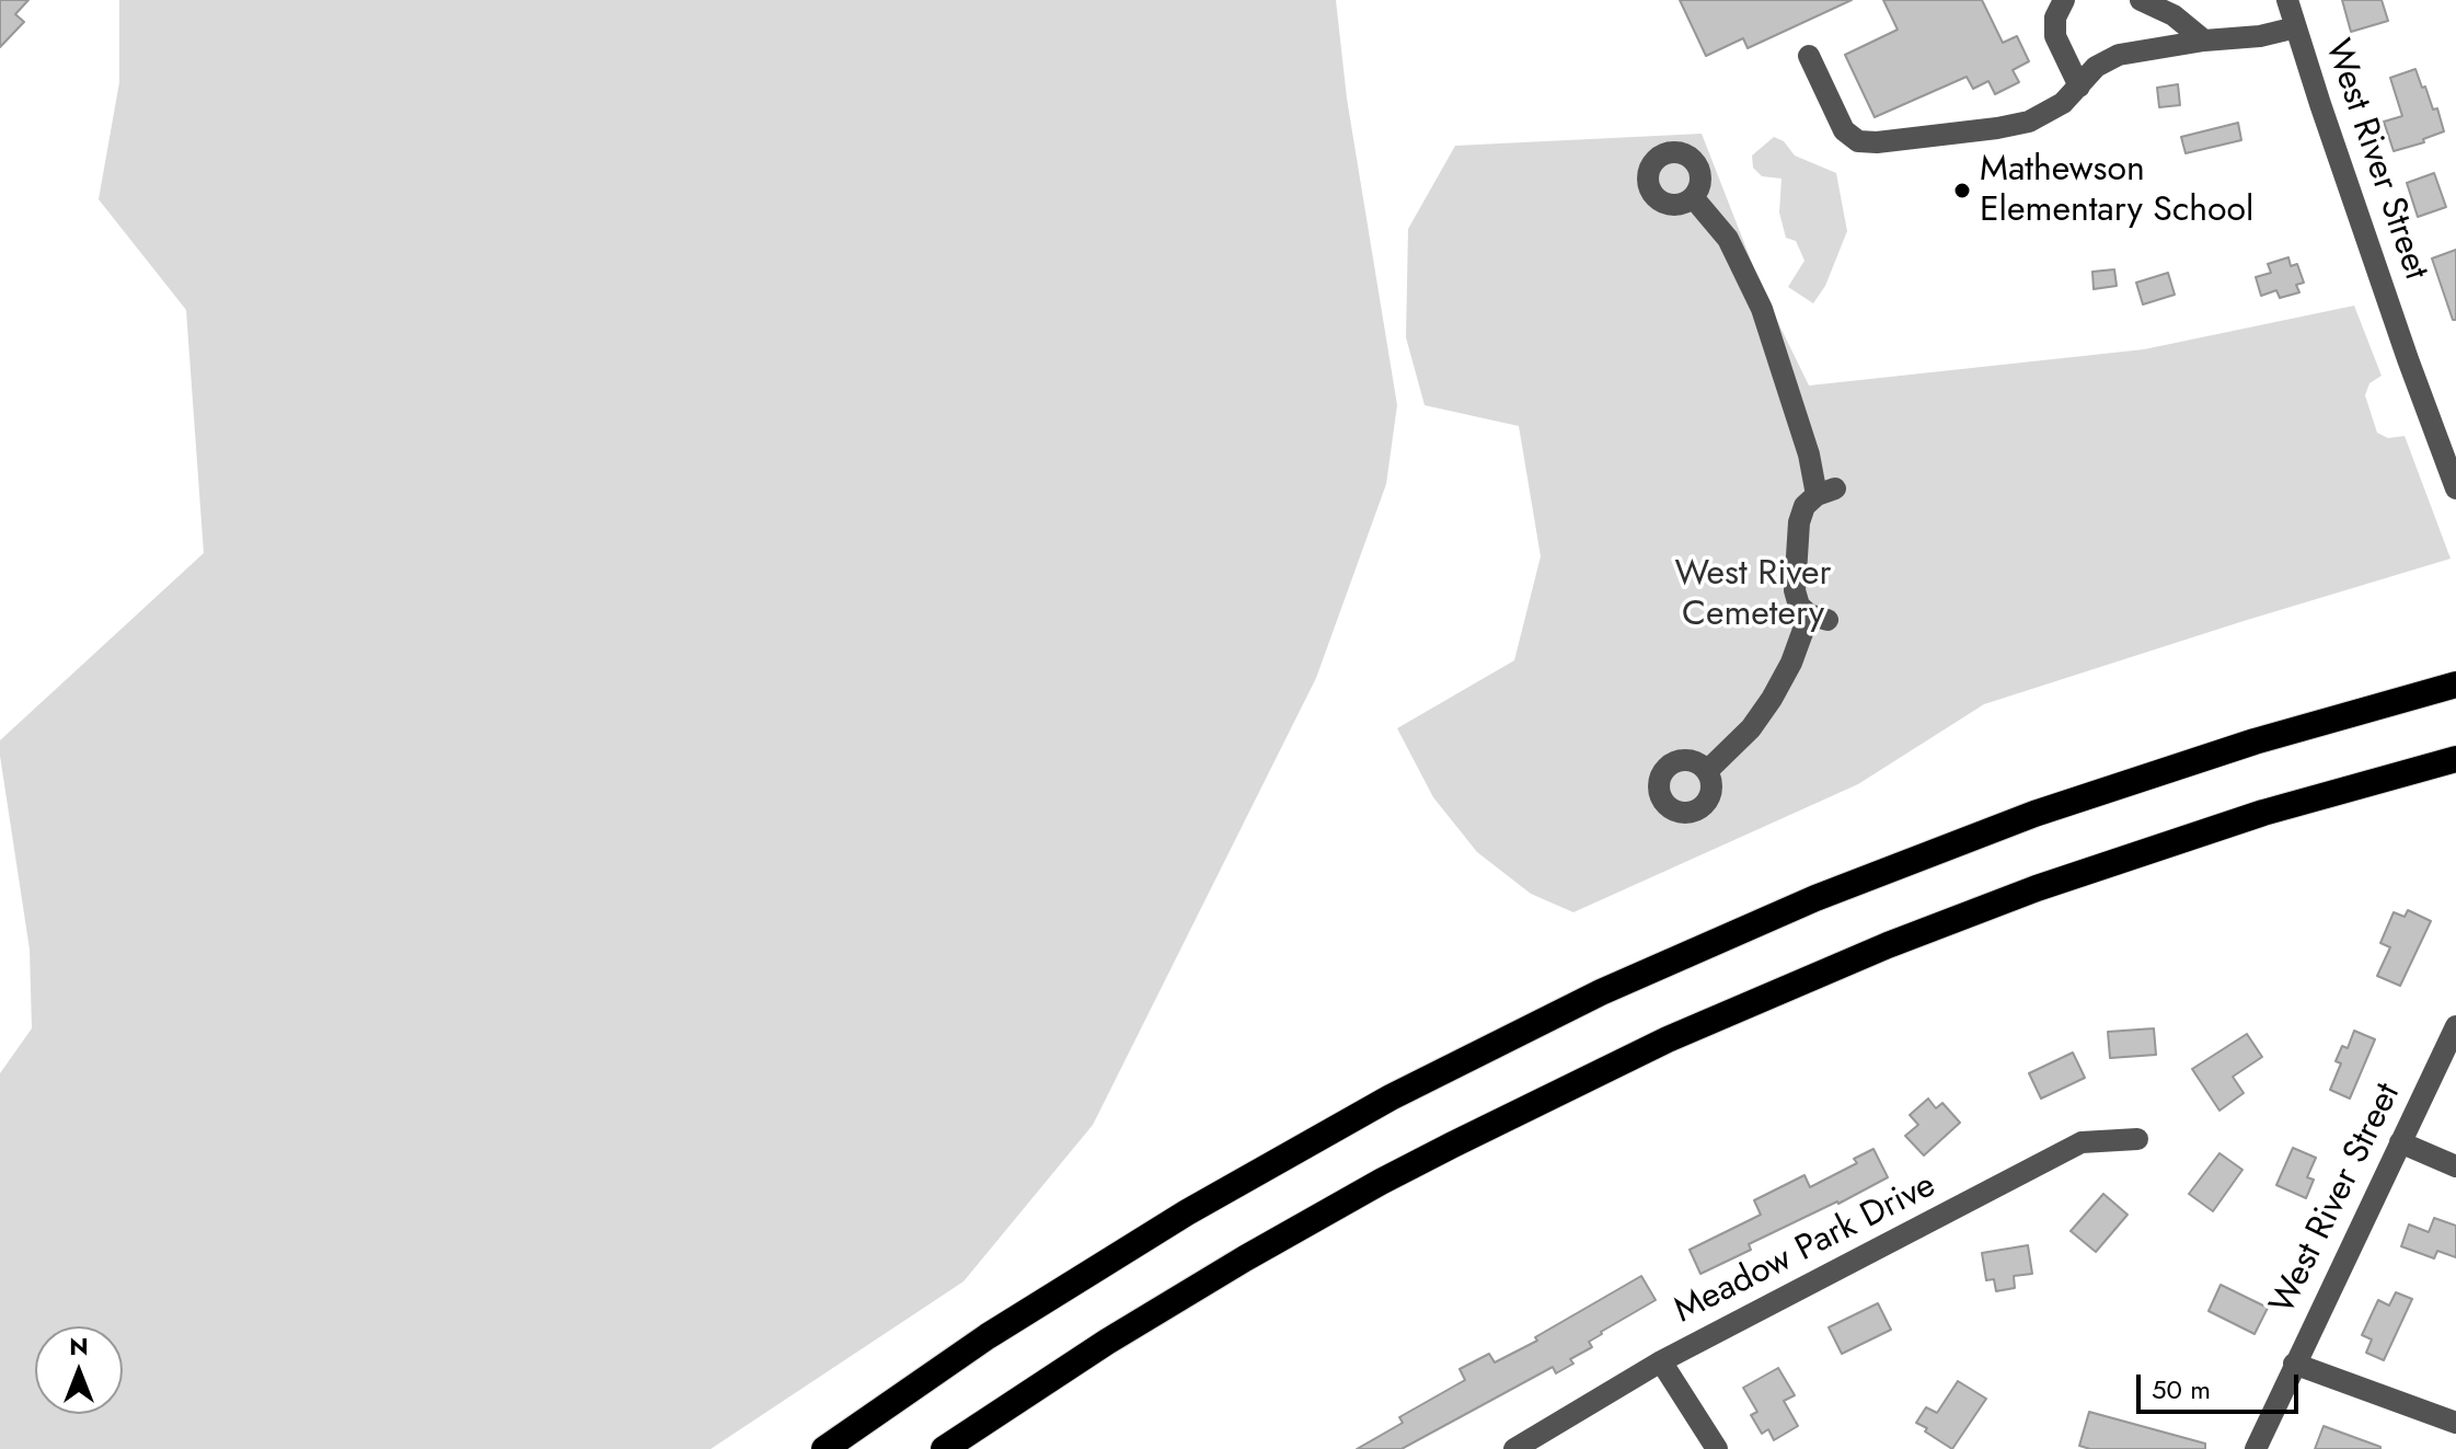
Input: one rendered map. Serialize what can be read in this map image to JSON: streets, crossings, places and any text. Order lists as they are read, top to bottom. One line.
{"streets":{"street":["West River Street","Meadow Park Drive"]},"parks":["West River Cemetery"],"places":["Mathewson Elementary School"],"scale_bar":"50 m","north":"top"}
